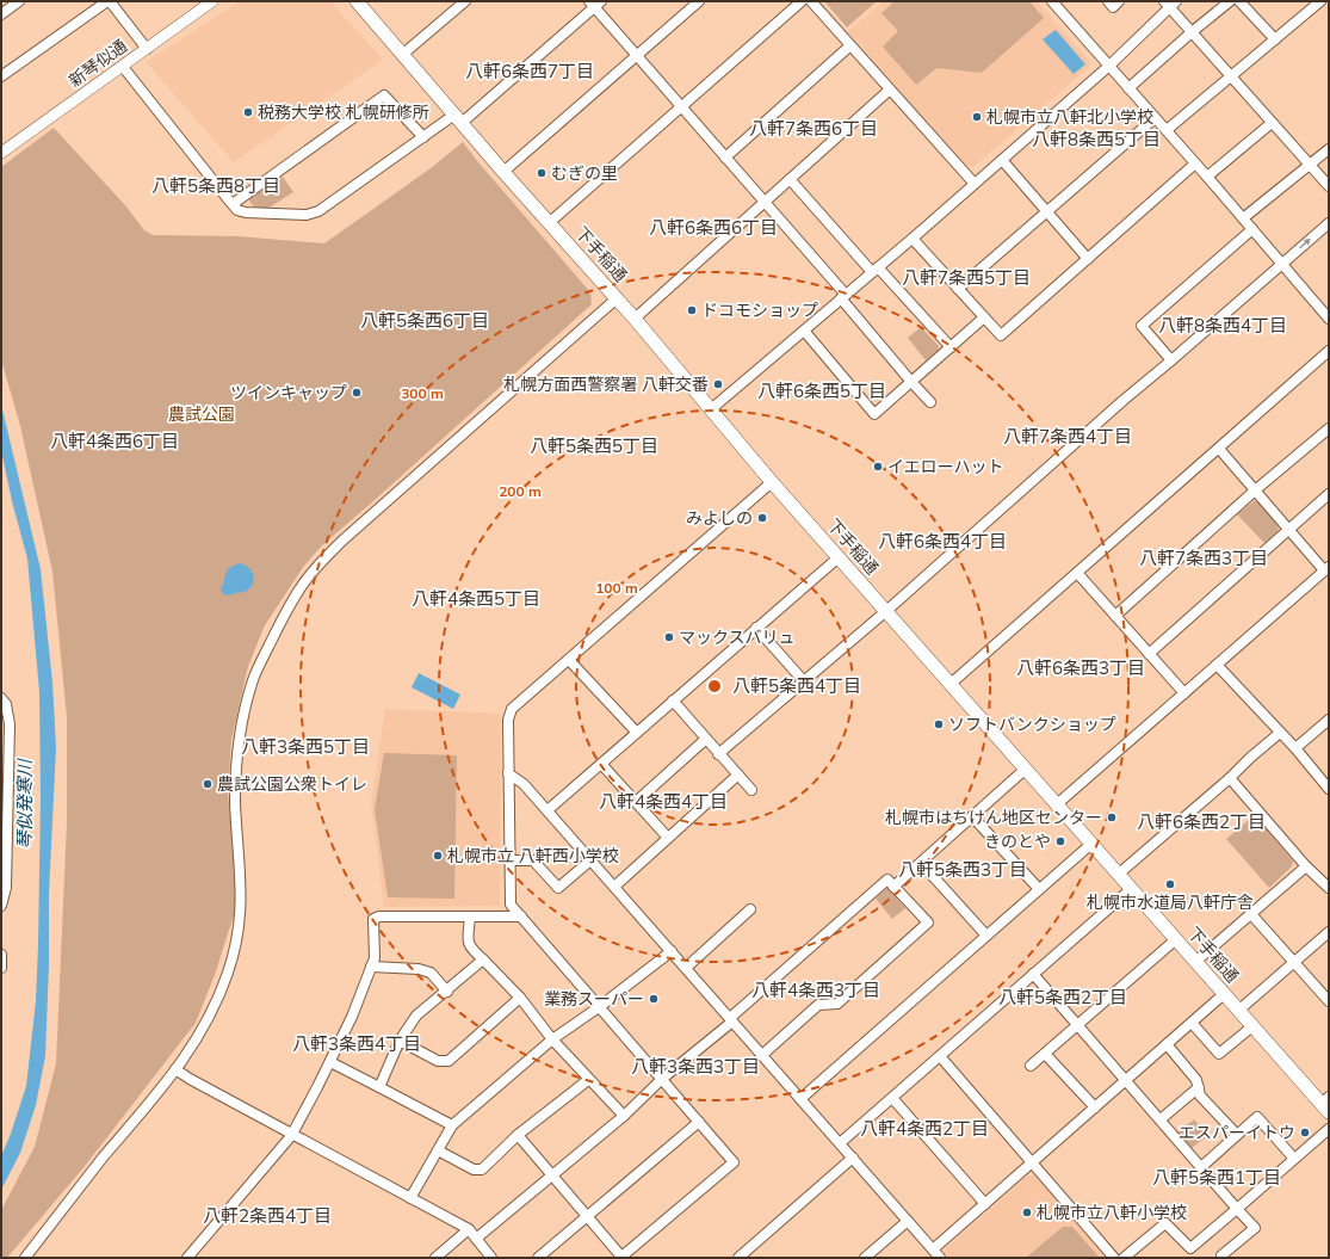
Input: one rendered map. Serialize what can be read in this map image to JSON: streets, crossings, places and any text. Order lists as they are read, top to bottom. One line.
{"streets":{"main road":["下手稲通"],"street":["新琴似通"]},"districts":["八軒6条西7丁目","八軒7条西6丁目","八軒8条西5丁目","八軒5条西8丁目","八軒6条西6丁目","八軒7条西5丁目","八軒5条西6丁目","八軒8条西4丁目","八軒6条西5丁目","八軒7条西4丁目","八軒4条西6丁目","八軒5条西5丁目","八軒6条西4丁目","八軒7条西3丁目","八軒4条西5丁目","八軒6条西3丁目","八軒5条西4丁目","八軒3条西5丁目","八軒4条西4丁目","八軒6条西2丁目","八軒5条西3丁目","八軒4条西3丁目","八軒5条西2丁目","八軒3条西4丁目","八軒3条西3丁目","八軒4条西2丁目","八軒5条西1丁目","八軒2条西4丁目"],"water":["琴似発寒川"],"parks":["農試公園"],"places":["税務大学校 札幌研修所","札幌市立八軒北小学校","むぎの里","ドコモショップ","札幌方面西警察署 八軒交番","ツインキャップ","イエローハット","みよしの","マックスバリュ","ソフトバンクショップ","農試公園公衆トイレ","札幌市はちけん地区センター","きのとや","札幌市立 八軒西小学校","札幌市水道局八軒庁舎","業務スーパー","エスパーイトウ","札幌市立八軒小学校"],"rings":["300 m","200 m","100 m"]}
